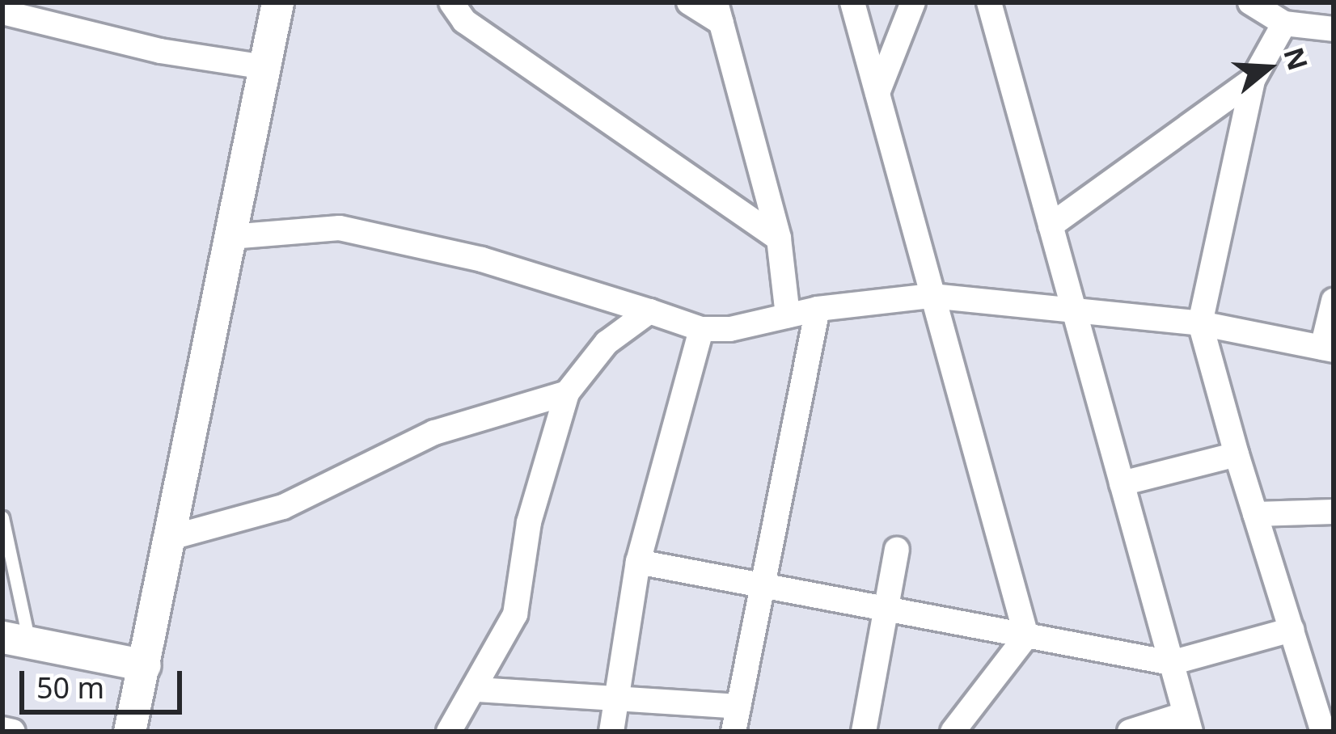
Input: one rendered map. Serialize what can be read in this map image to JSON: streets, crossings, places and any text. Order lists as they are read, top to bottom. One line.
{"scale_bar":"50 m","north":"right"}
